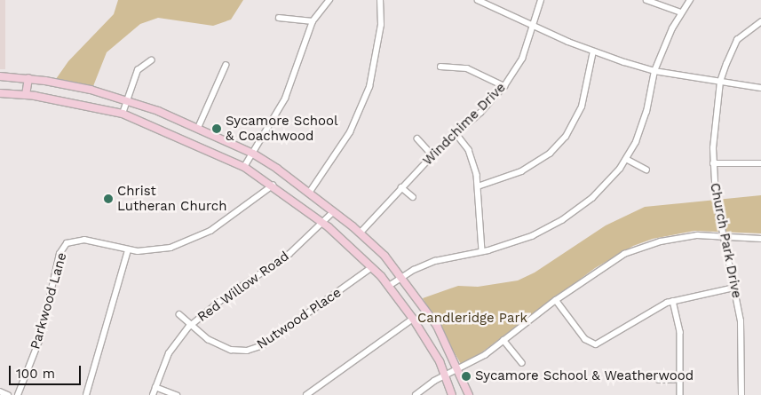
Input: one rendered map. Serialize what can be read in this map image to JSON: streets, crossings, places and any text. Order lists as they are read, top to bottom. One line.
{"streets":{"street":["Windchime Drive","Church Park Drive","Red Willow Road","Parkwood Lane","Nutwood Place"]},"crossings":[["Red Willow Road","Nutwood Place"]],"parks":["Candleridge Park"],"places":["Sycamore School & Coachwood","Christ Lutheran Church","Sycamore School & Weatherwood"],"scale_bar":"100 m"}
